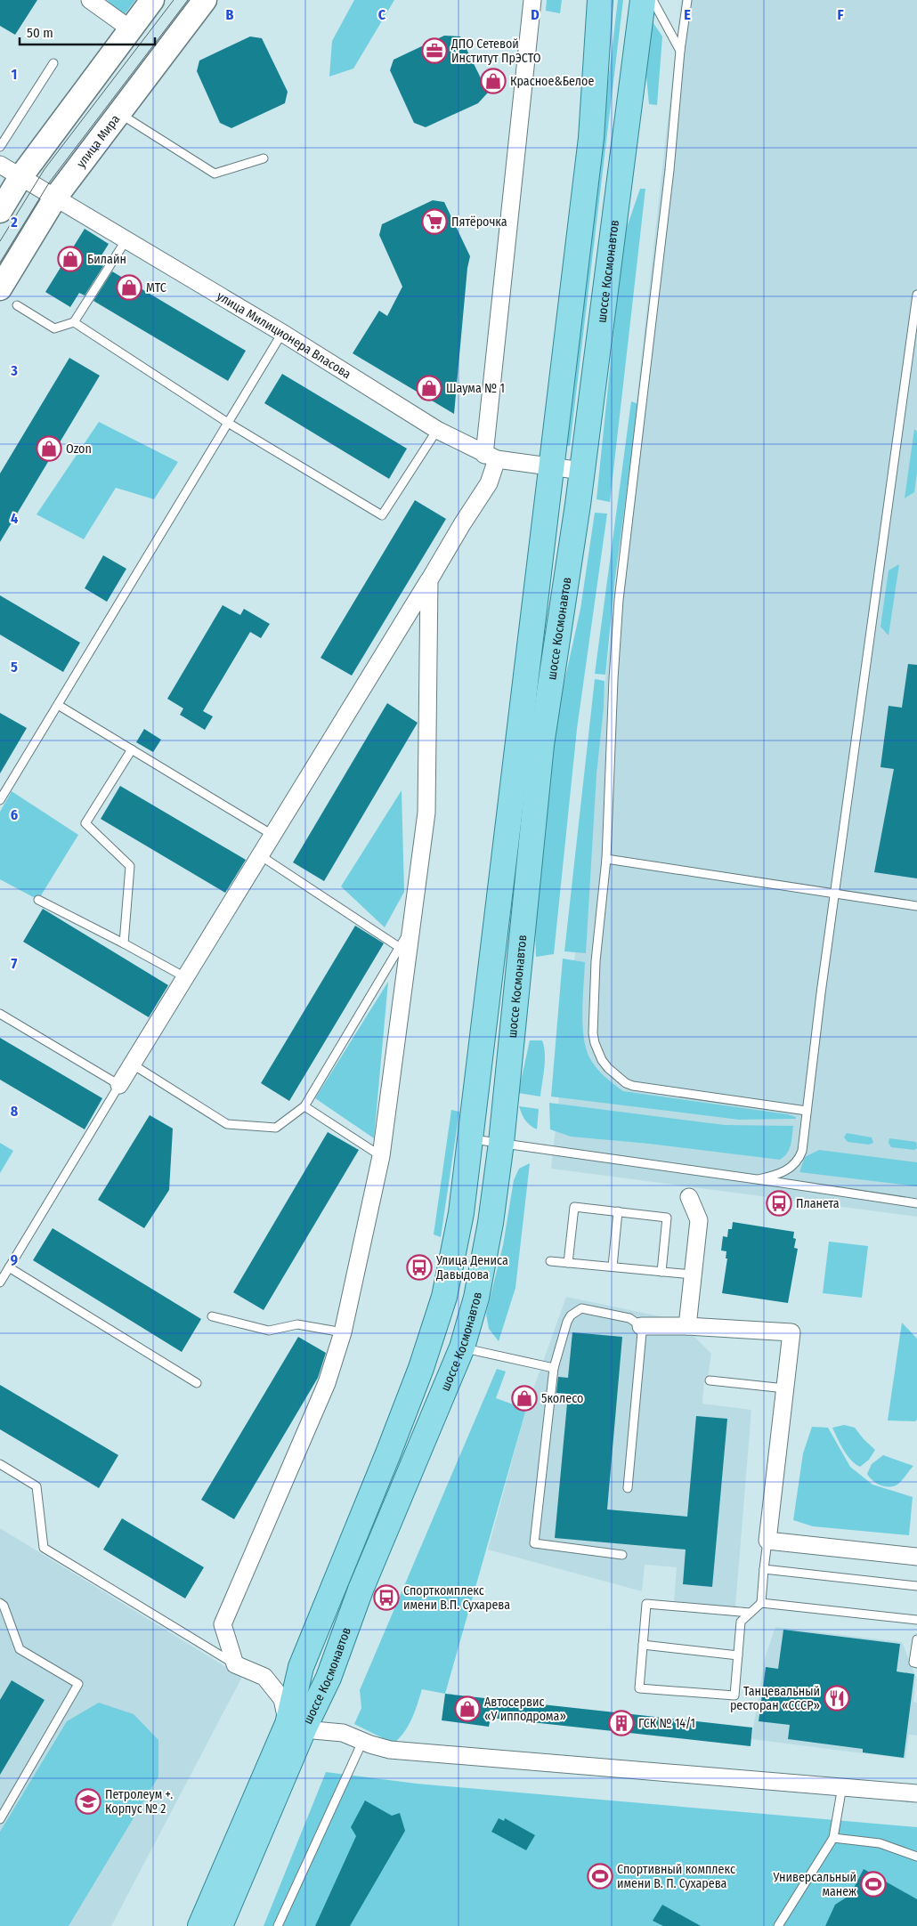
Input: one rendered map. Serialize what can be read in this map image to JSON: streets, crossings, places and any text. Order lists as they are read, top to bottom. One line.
{"streets":{"main road":["улица Мира","шоссе Космонавтов"],"street":["улица Милиционера Власова"]},"crossings":[["улица Мира","улица Милиционера Власова"],["шоссе Космонавтов","улица Милиционера Власова"]],"places":{"office":["ДПО Сетевой Институт ПрЭСТО"],"shop":["Красное&Белое","Билайн","МТС","Шаума № 1","Ozon","5колесо","Автосервис «У ипподрома»"],"supermarket":["Пятёрочка"],"bus stop":["Планета","Улица Дениса Давыдова","Спорткомплекс имени В.П. Сухарева"],"restaurant":["Танцевальный ресторан «СССР»"],"building":["ГСК № 14/1"],"school or university":["Петролеум +. Корпус № 2"],"sports":["Спортивный комплекс имени В. П. Сухарева","Универсальный манеж"]},"scale_bar":"50 m","grid":{"columns":["B","C","D","E","F"],"rows":["1","2","3","4","5","6","7","8","9"]}}
